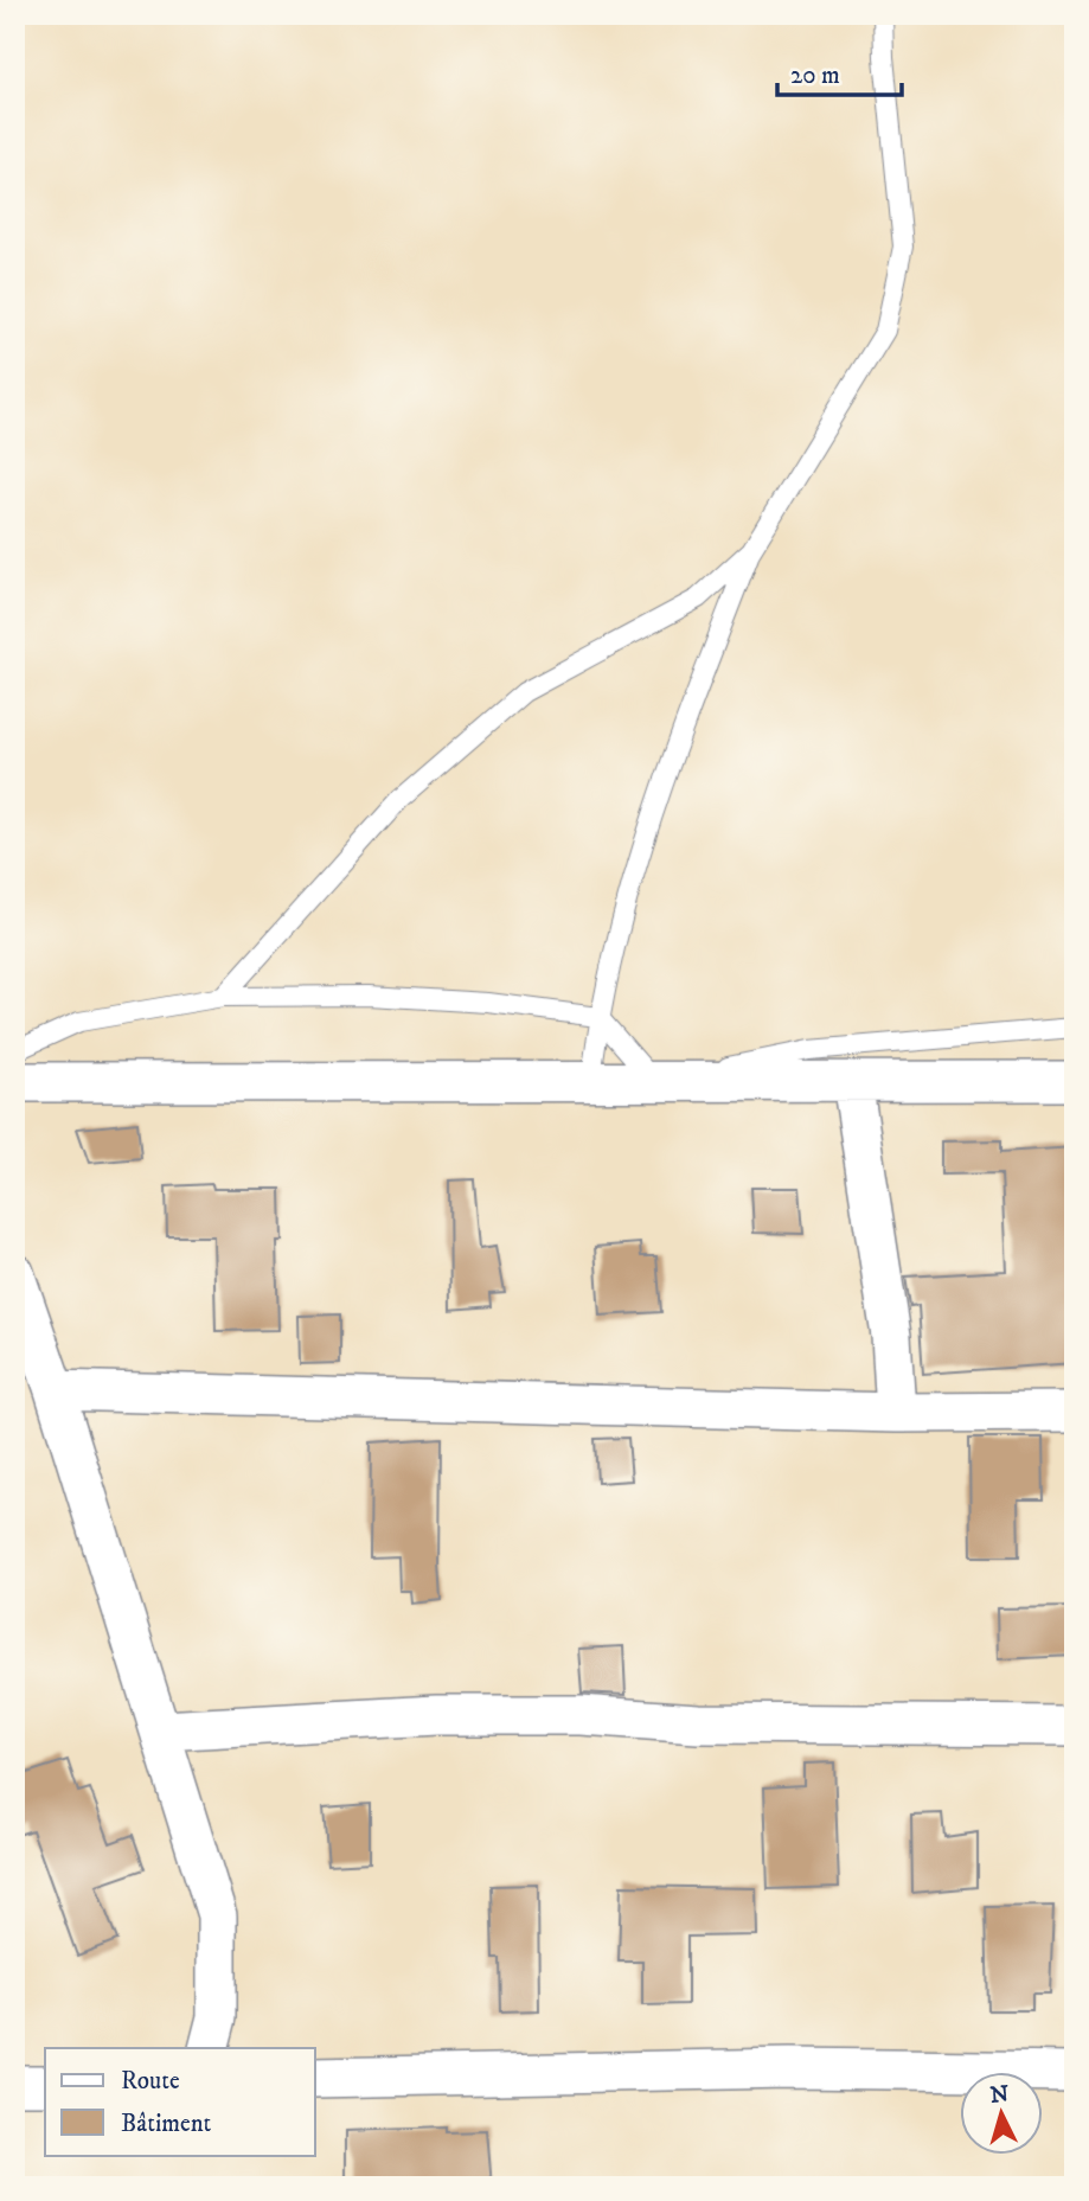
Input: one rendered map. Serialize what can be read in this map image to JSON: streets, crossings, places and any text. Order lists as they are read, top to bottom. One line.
{"legend":["Route","Bâtiment"],"scale_bar":"20 m","north":"top"}
